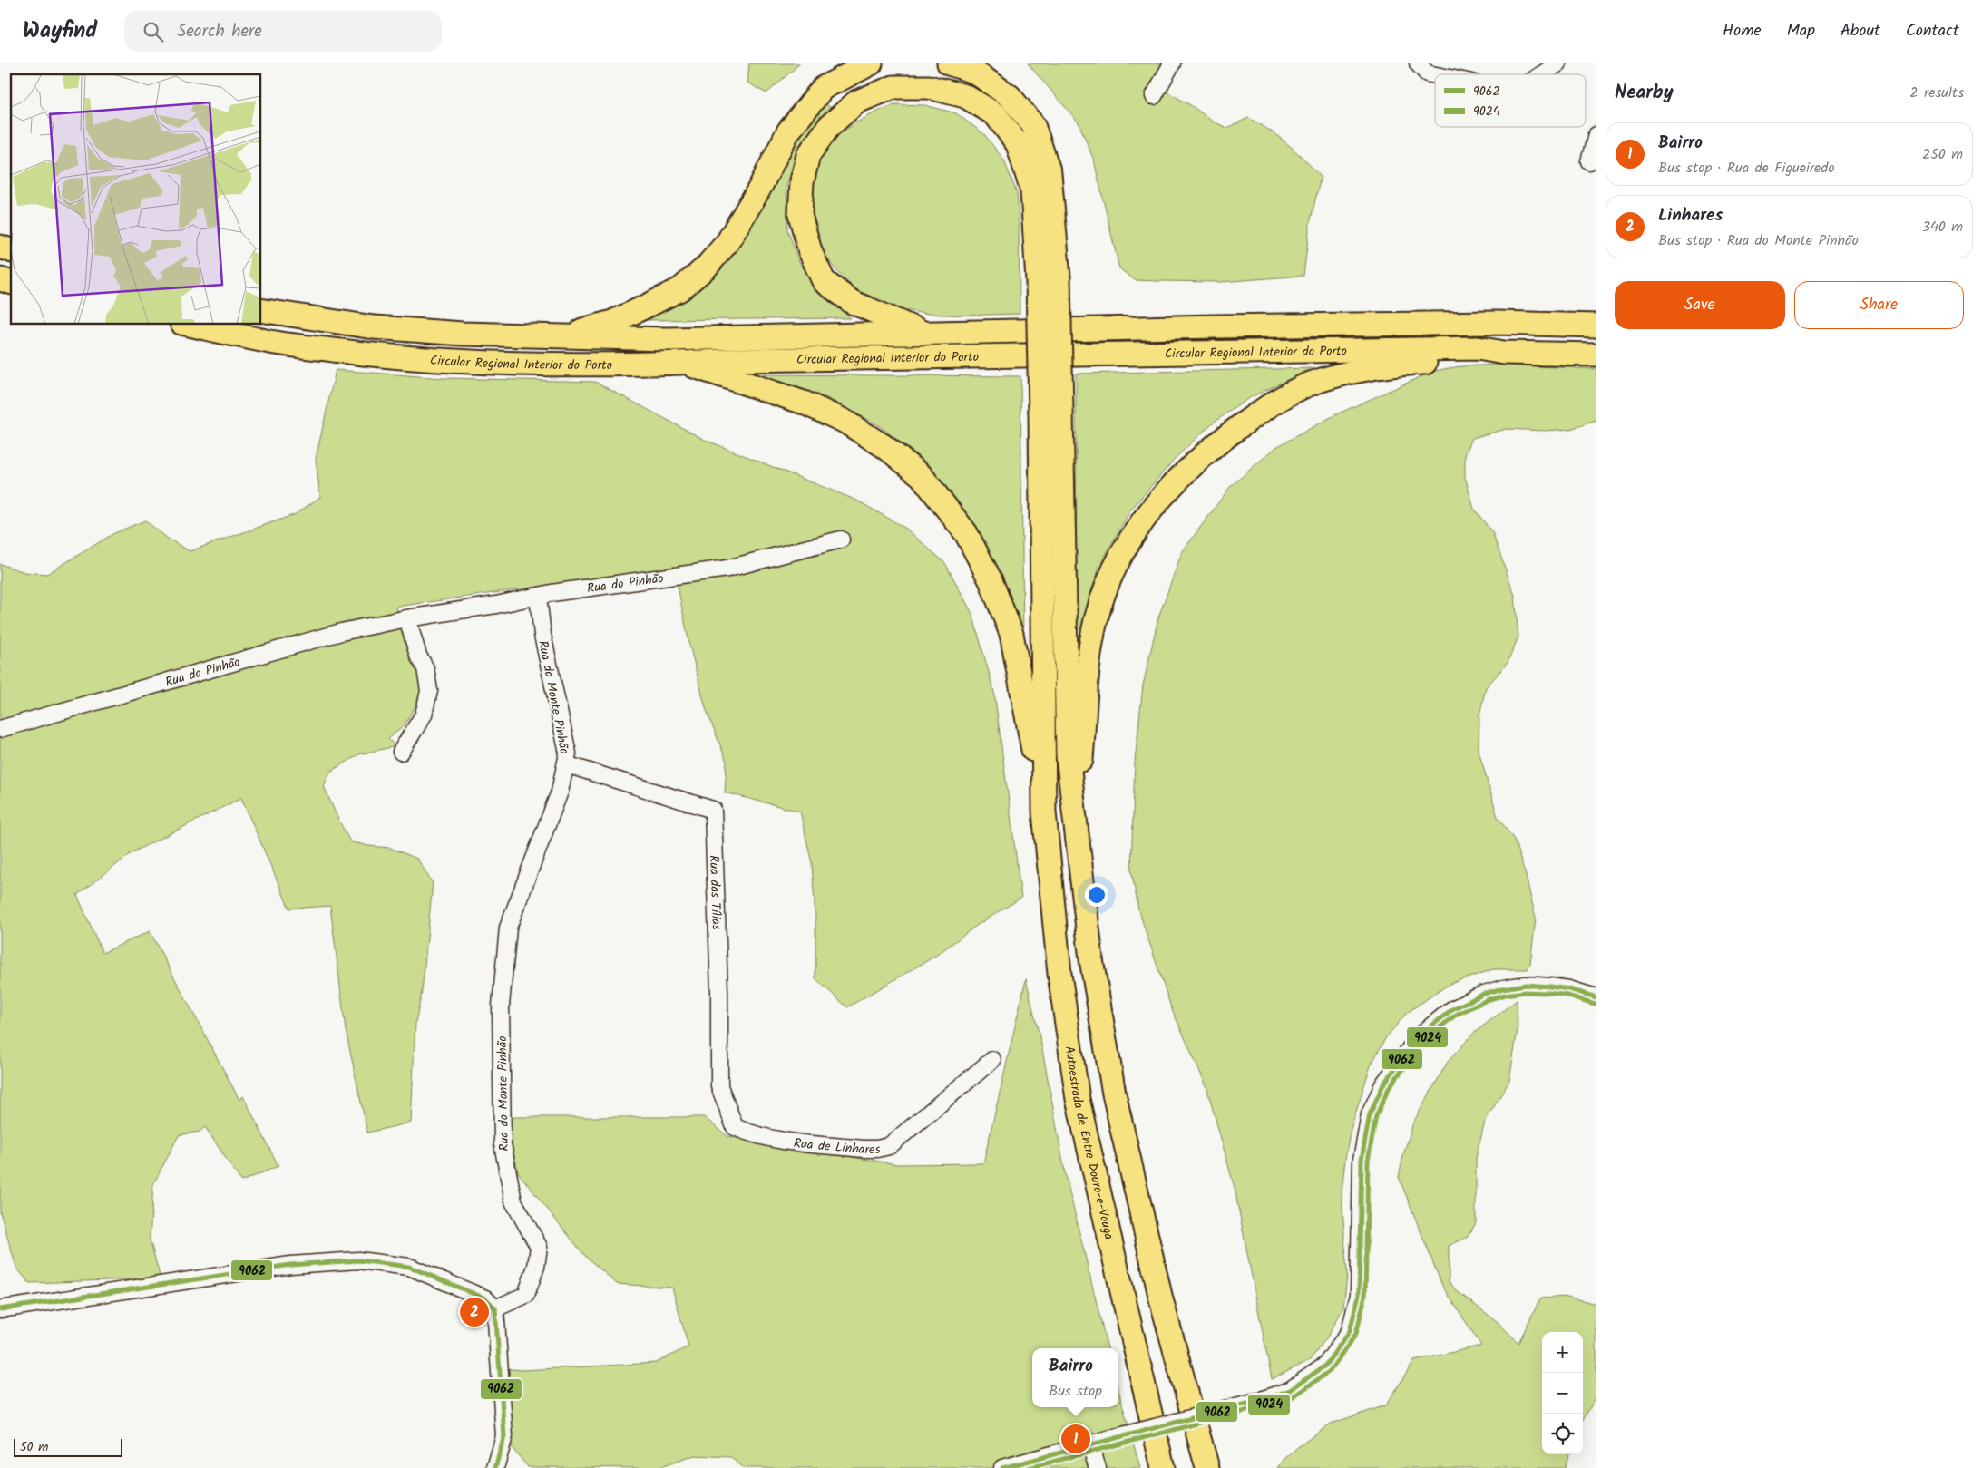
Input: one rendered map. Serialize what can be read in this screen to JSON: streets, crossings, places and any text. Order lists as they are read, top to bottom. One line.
{"streets":{"highway":["Circular Regional Interior do Porto","Autoestrada de Entre Douro-e-Vouga"],"street":["Rua do Pinhão","Rua do Monte Pinhão","Rua das Tílias","Rua de Linhares"]},"crossings":[["Rua do Pinhão","Rua do Monte Pinhão"],["Rua do Monte Pinhão","Rua das Tílias"],["Rua das Tílias","Rua de Linhares"]],"lines":["transit line 9062","transit line 9024"],"legend":["9062","9024"],"scale_bar":"50 m","page":{"header":"Wayfind","search":"Search here","nav":["Home","Map","About","Contact"],"heading":["Nearby","2 results"],"list":[{"mark":"1","name":"Bairro","note":"Bus stop · Rua de Figueiredo","value":"250 m"},{"mark":"2","name":"Linhares","note":"Bus stop · Rua do Monte Pinhão","value":"340 m"}],"buttons":["Save","Share"],"pins":["2","1"],"map_buttons":["+","−"],"popup":["Bairro","Bus stop"],"scale":"50 m"}}
